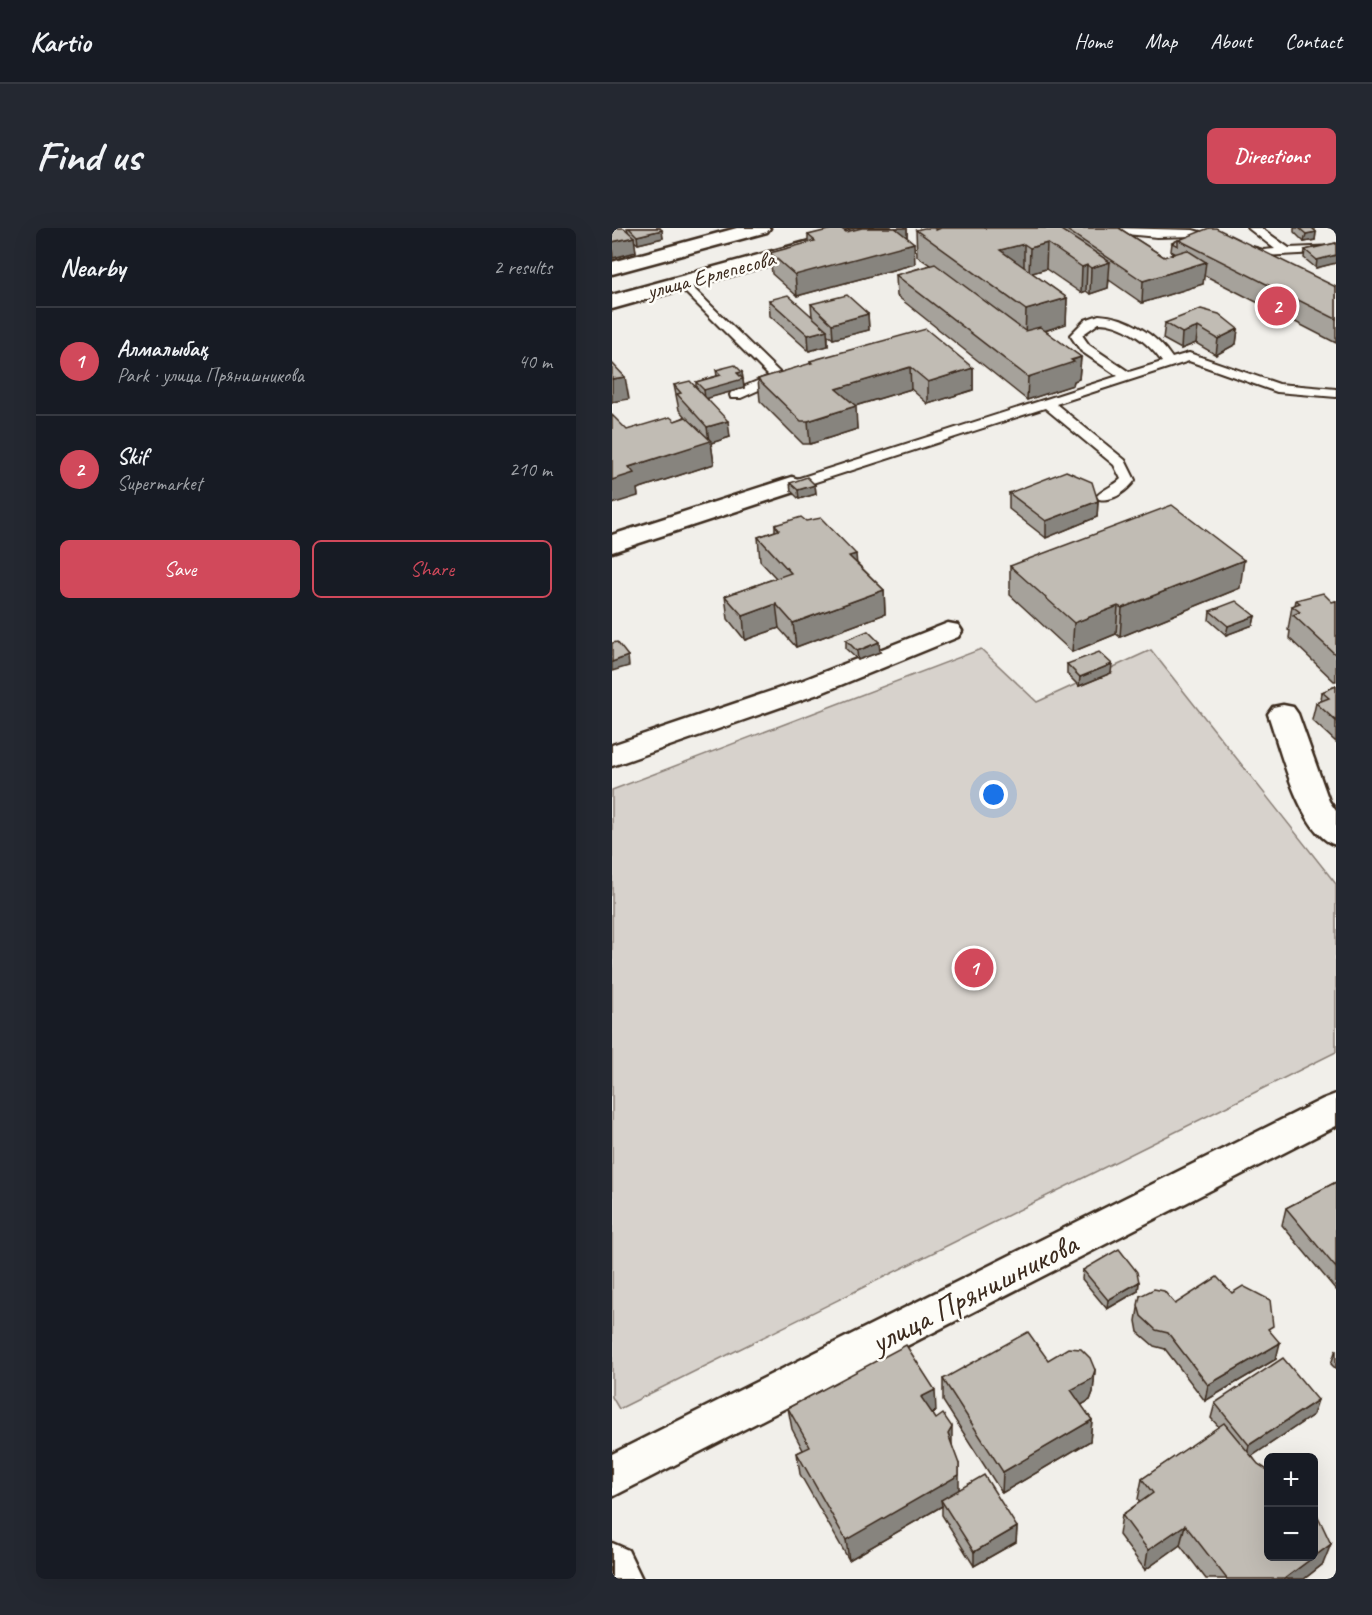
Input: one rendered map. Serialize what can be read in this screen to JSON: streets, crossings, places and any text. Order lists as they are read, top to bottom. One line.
{"streets":{"street":["улица Ерлепесова","улица Прянишникова"]},"page":{"header":"Kartio","nav":["Home","Map","About","Contact"],"buttons":["Directions",["Save","Share"]],"title":"Find us","heading":["Nearby","2 results"],"pins":["2","1"],"list":[{"mark":"1","name":"Алмалыбақ","note":"Park · улица Прянишникова","value":"40 m"},{"mark":"2","name":"Skif","note":"Supermarket","value":"210 m"}],"map_buttons":["+","−"]}}
